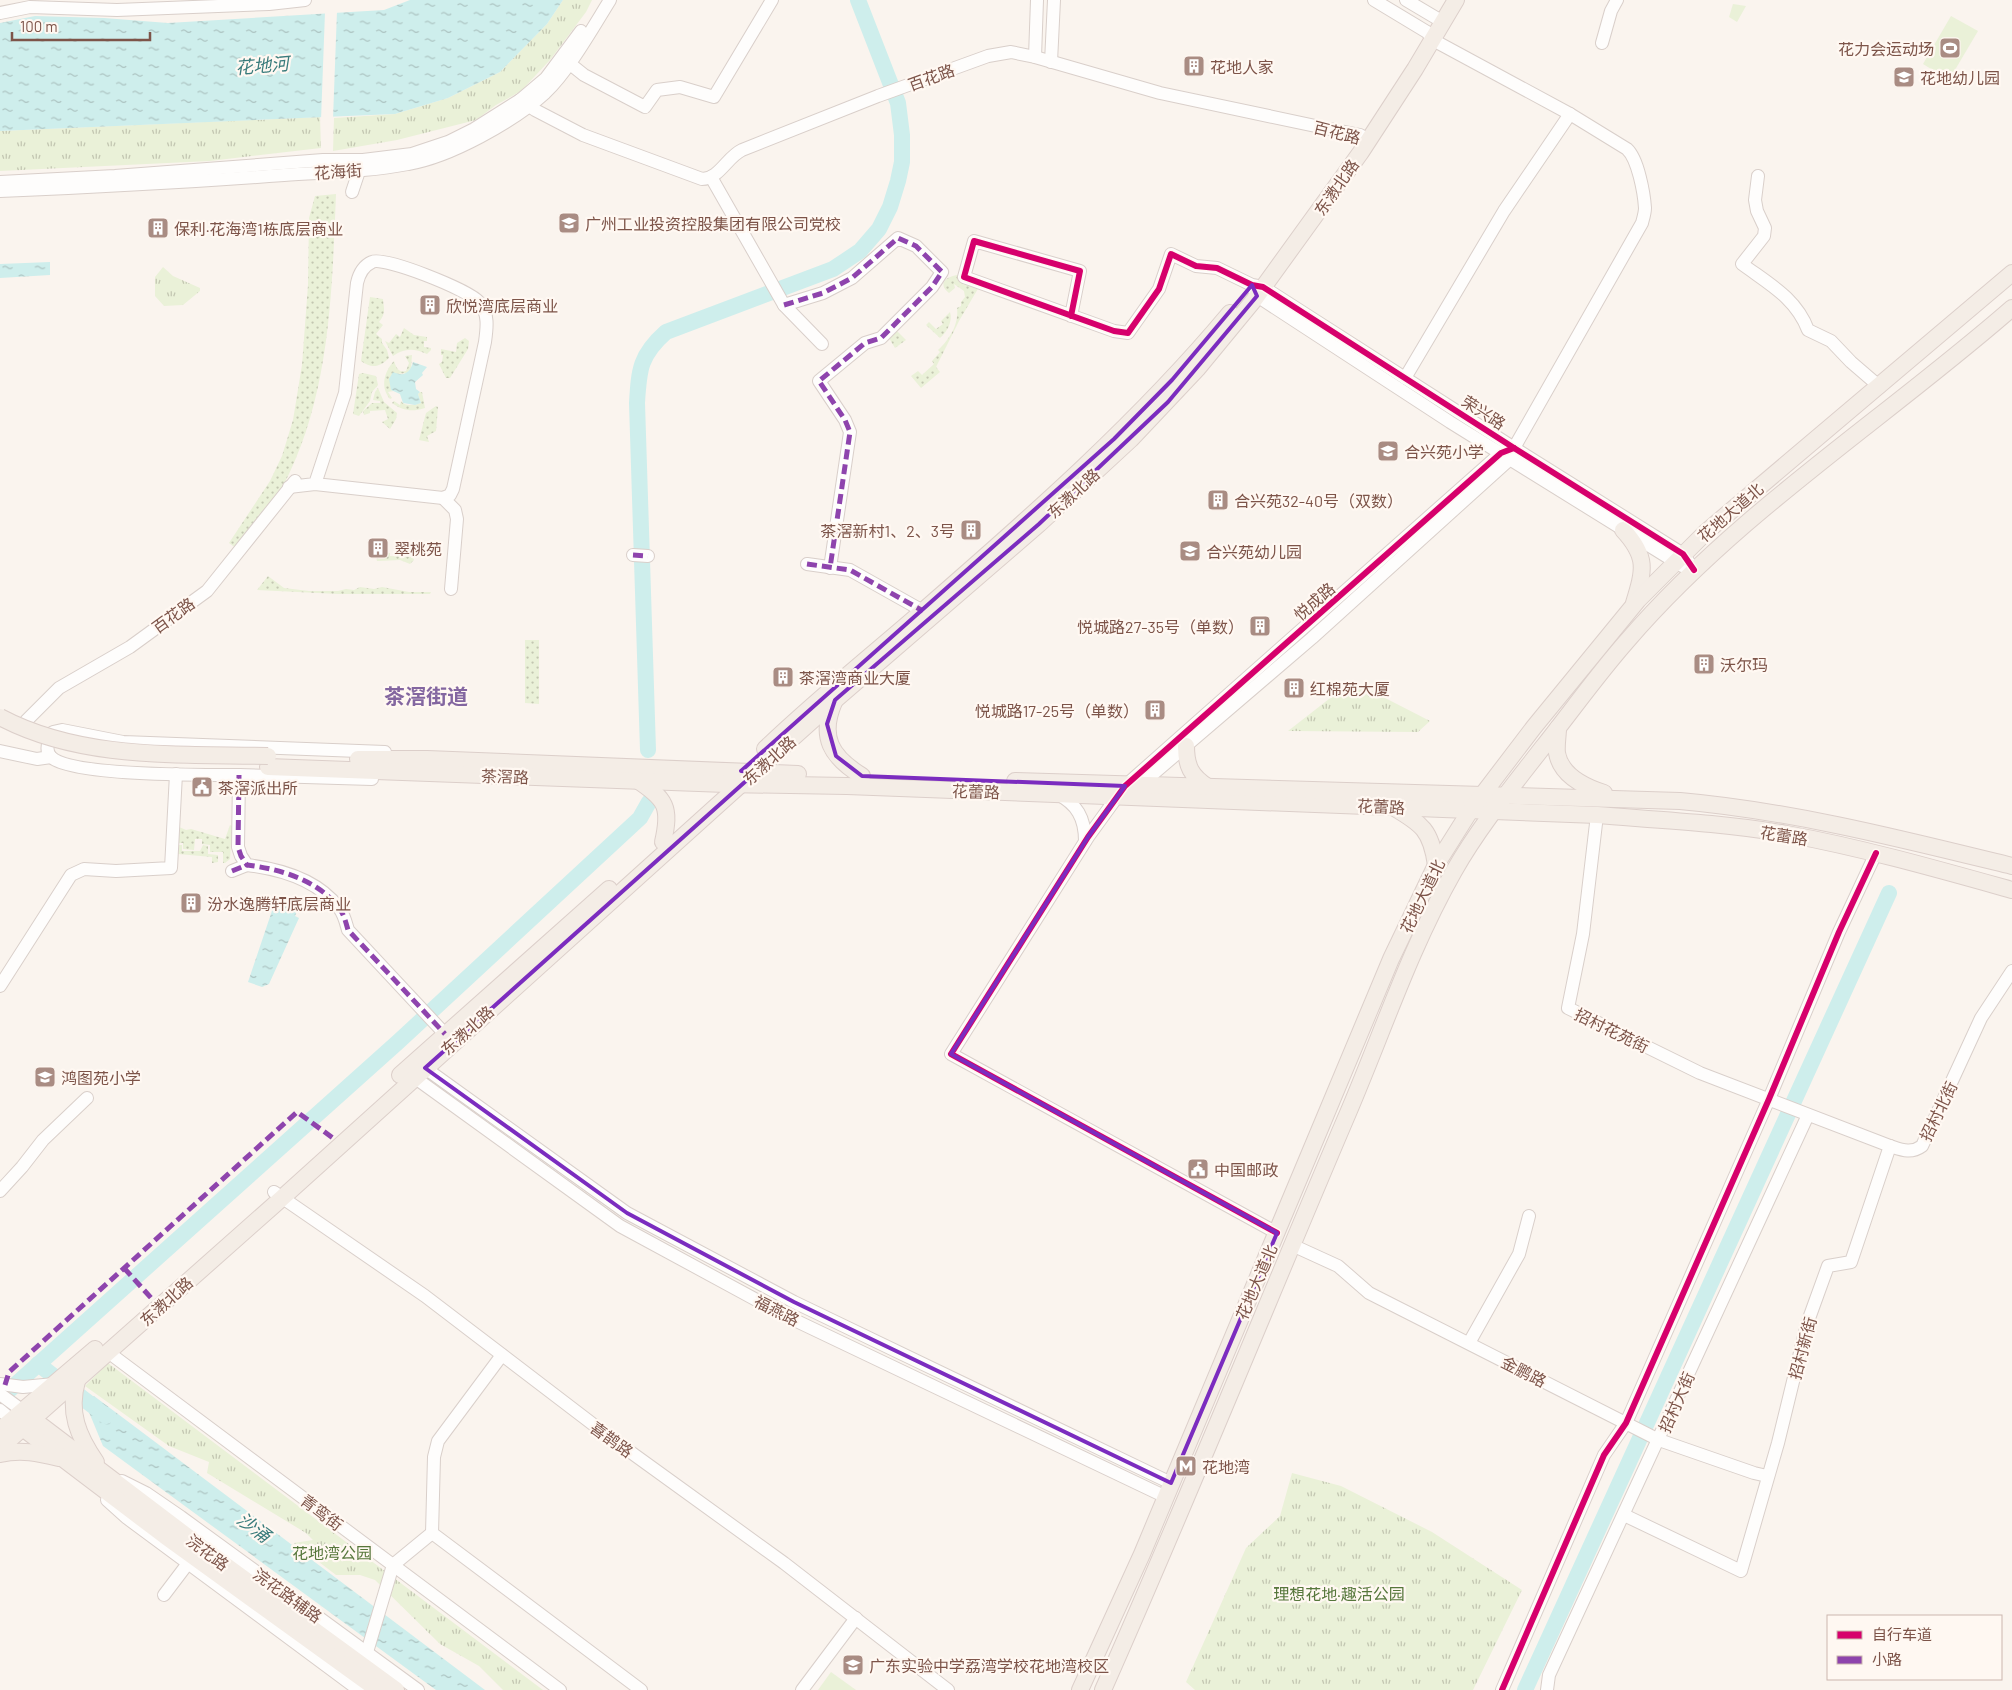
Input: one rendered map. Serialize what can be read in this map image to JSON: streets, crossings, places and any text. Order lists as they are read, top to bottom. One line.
{"streets":{"main road":["东漖北路","花地大道北","茶滘路","花蕾路","浣花路"],"street":["百花路","花海街","荣兴路","悦成路","招村花苑街","招村北街","福燕路","招村新街","金鹏路","招村大街","喜鹊路","青鸾街","浣花路辅路"]},"crossings":[["百花路","东漖北路"],["东漖北路","荣兴路"],["东漖北路","茶滘路"],["东漖北路","花蕾路"],["东漖北路","福燕路"],["东漖北路","喜鹊路"],["东漖北路","青鸾街"],["东漖北路","浣花路"],["荣兴路","花地大道北"],["荣兴路","悦成路"],["花地大道北","花蕾路"],["花地大道北","福燕路"],["花地大道北","金鹏路"],["悦成路","花蕾路"],["茶滘路","花蕾路"],["花蕾路","招村花苑街"],["招村花苑街","招村北街"],["招村花苑街","招村大街"],["招村北街","招村新街"],["招村北街","招村大街"],["招村新街","金鹏路"],["招村新街","招村大街"],["金鹏路","招村大街"],["浣花路","浣花路辅路"]],"districts":["茶滘街道"],"water":["花地河","沙涌"],"parks":["花地湾公园","理想花地·趣活公园"],"places":{"sports":["花力会运动场"],"building":["花地人家","保利·花海湾1栋底层商业","欣悦湾底层商业","合兴苑32-40号（双数）","茶滘新村1、2、3号","翠桃苑","悦城路27-35号（单数）","沃尔玛","茶滘湾商业大厦","红棉苑大厦","悦城路17-25号（单数）","汾水逸腾轩底层商业"],"school or university":["花地幼儿园","广州工业投资控股集团有限公司党校","合兴苑小学","合兴苑幼儿园","鸿图苑小学","广东实验中学荔湾学校花地湾校区"],"public building":["茶滘派出所","中国邮政"],"metro station":["花地湾"]},"legend":["自行车道","小路"],"scale_bar":"100 m"}
